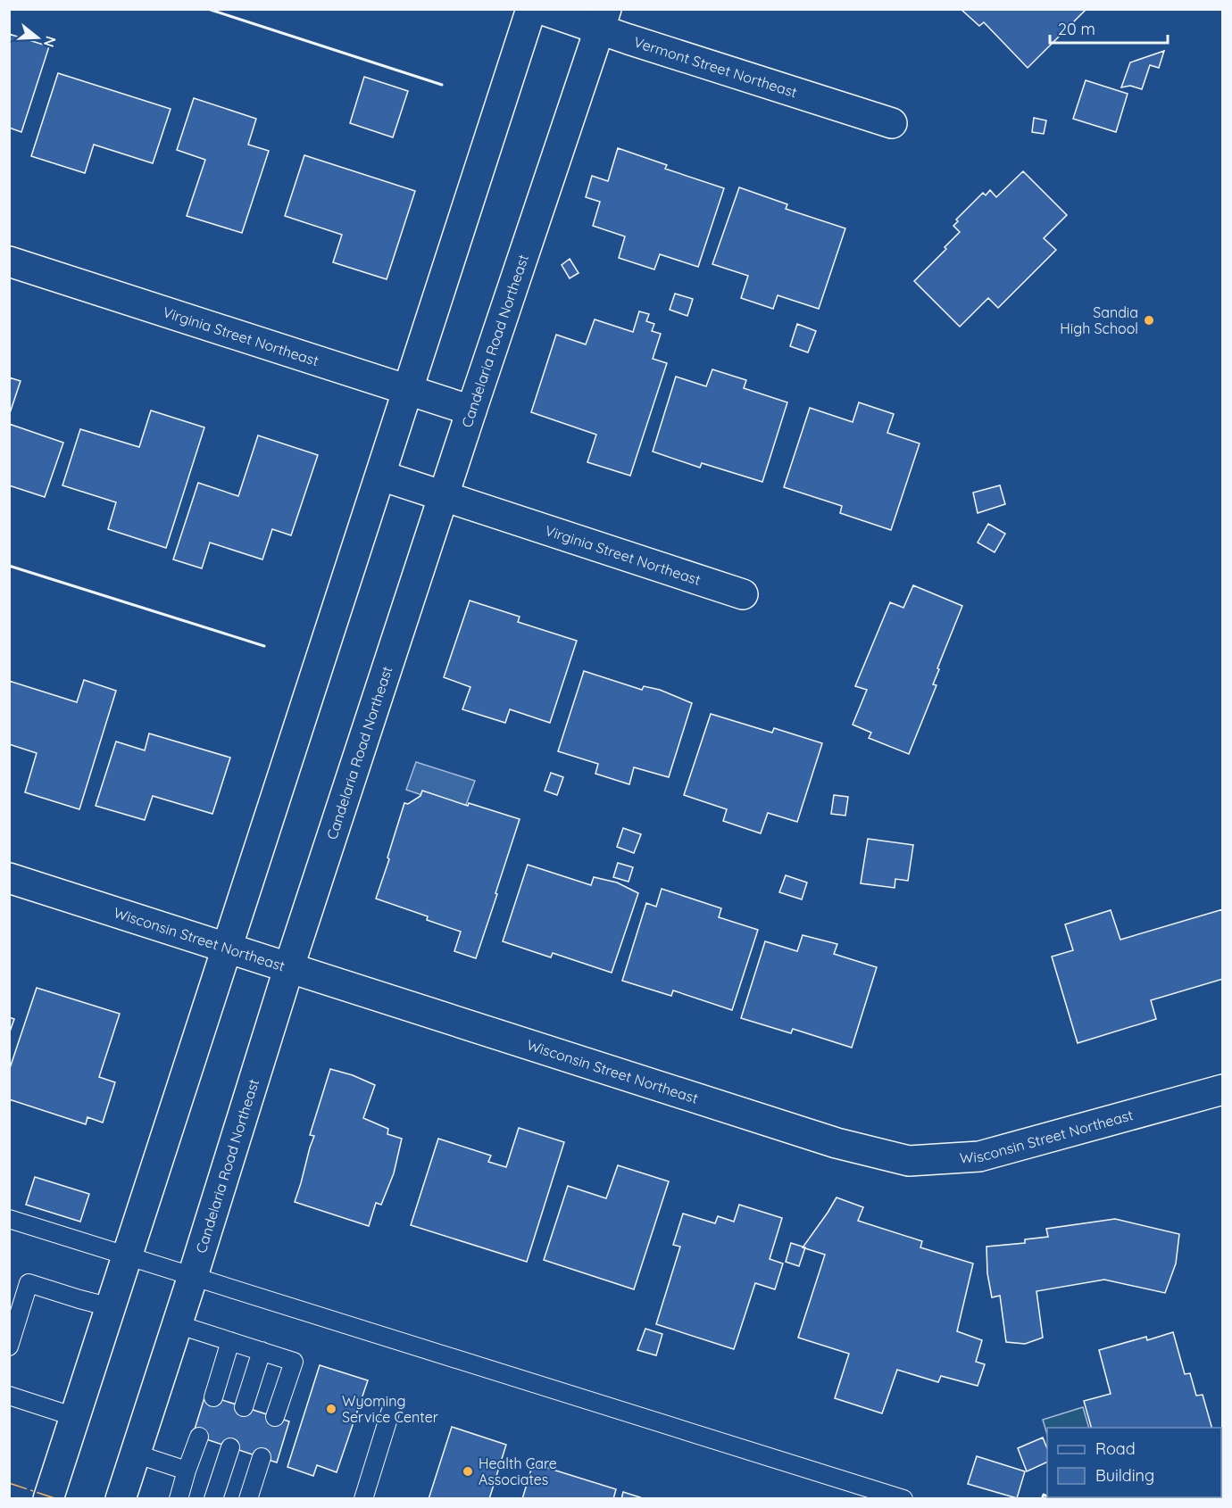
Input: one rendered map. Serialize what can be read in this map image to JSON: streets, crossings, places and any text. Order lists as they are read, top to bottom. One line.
{"streets":{"main road":["Vermont Street Northeast","Virginia Street Northeast","Candelaria Road Northeast","Wisconsin Street Northeast"]},"crossings":[["Vermont Street Northeast","Candelaria Road Northeast"],["Virginia Street Northeast","Candelaria Road Northeast"],["Candelaria Road Northeast","Wisconsin Street Northeast"]],"places":["Sandia High School","Wyoming Service Center","Health Care Associates"],"legend":["Road","Building"],"scale_bar":"20 m","north":"right"}
